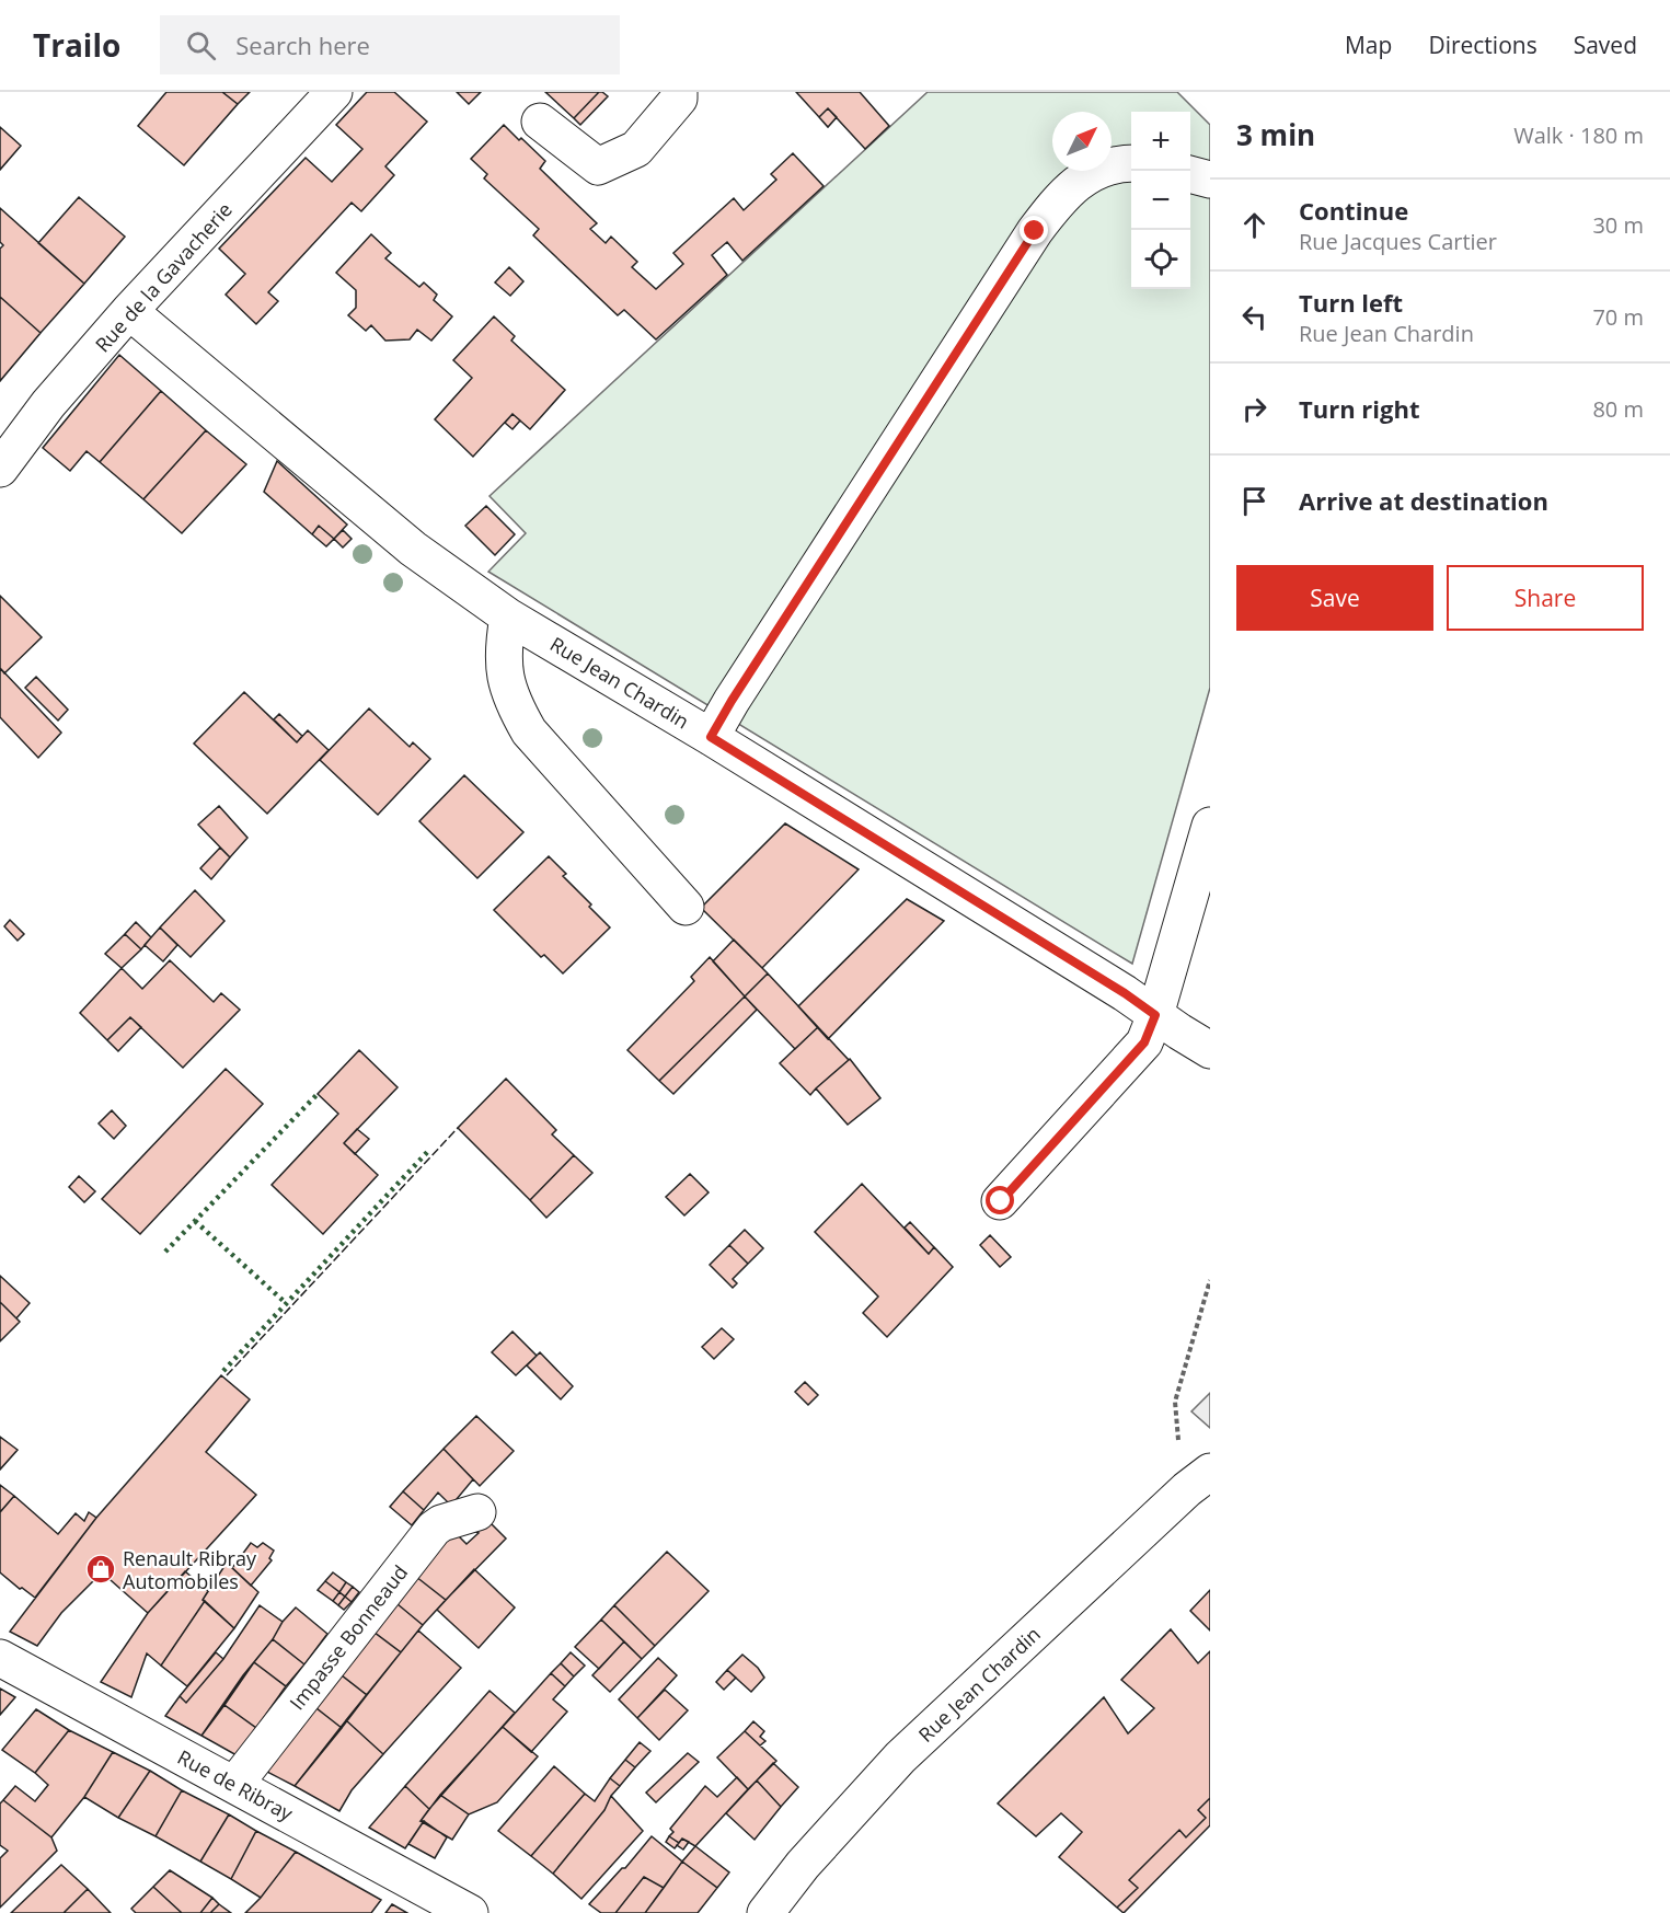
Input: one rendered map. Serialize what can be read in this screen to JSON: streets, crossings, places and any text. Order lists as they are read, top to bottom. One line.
{"streets":{"street":["Rue de la Gavacherie","Rue Jean Chardin","Impasse Bonneaud","Rue de Ribray"]},"crossings":[["Rue de la Gavacherie","Rue Jean Chardin"],["Impasse Bonneaud","Rue de Ribray"]],"places":{"shop":["Renault Ribray Automobiles"]},"north":"top right","page":{"header":"Trailo","search":"Search here","nav":["Map","Directions","Saved"],"heading":["3 min","Walk · 180 m"],"map_buttons":["+","−"],"list":[["Continue","Rue Jacques Cartier","30 m"],["Turn left","Rue Jean Chardin","70 m"],["Turn right","80 m"],"Arrive at destination"],"buttons":["Save","Share"]}}
